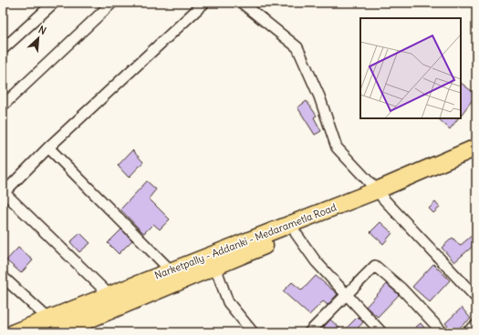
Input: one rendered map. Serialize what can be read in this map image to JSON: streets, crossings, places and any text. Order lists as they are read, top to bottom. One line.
{"streets":{"highway":["Narketpally - Addanki - Medarametla Road"]},"north":"top right"}
